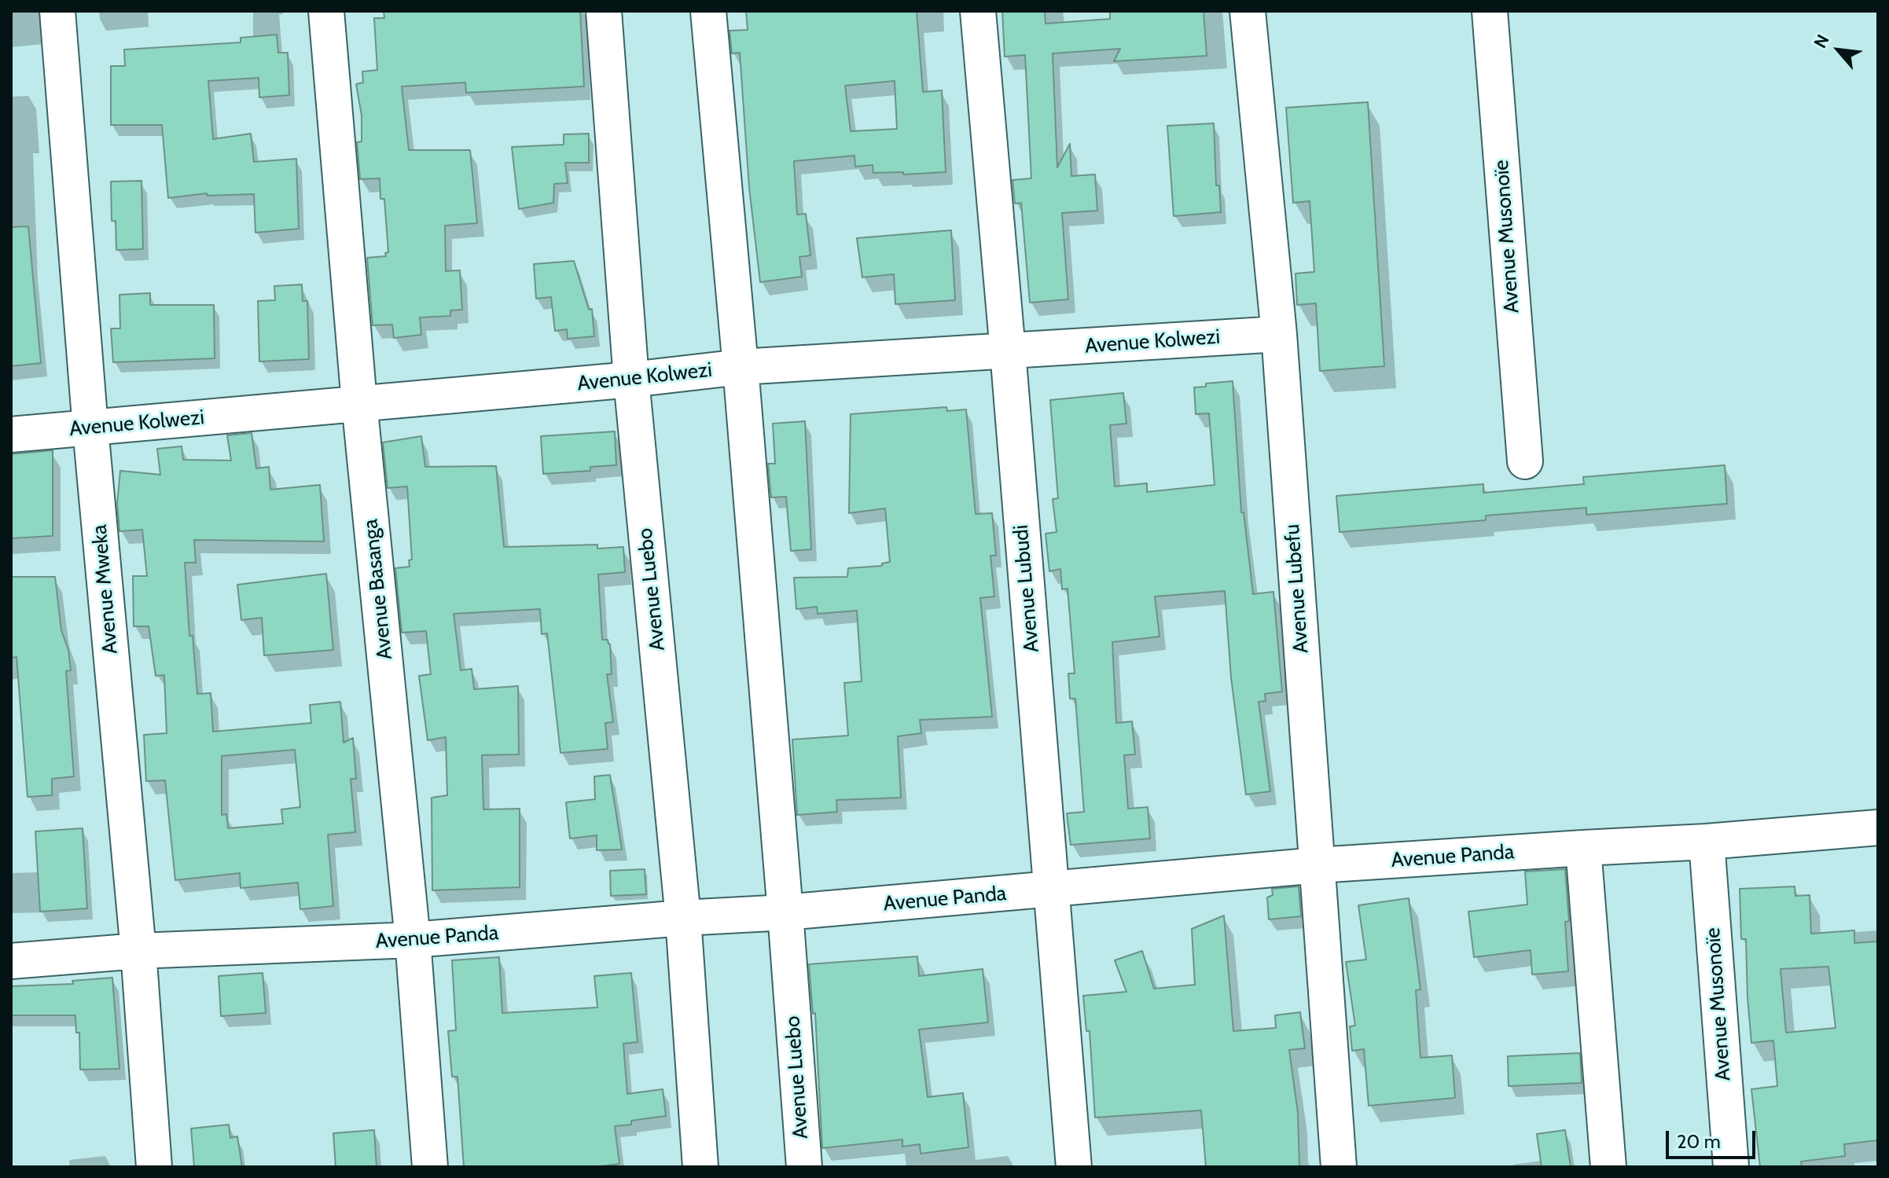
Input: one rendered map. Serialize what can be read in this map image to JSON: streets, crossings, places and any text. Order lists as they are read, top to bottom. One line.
{"streets":{"street":["Avenue Musonoïe","Avenue Kolwezi","Avenue Lubudi","Avenue Lubefu","Avenue Mweka","Avenue Basanga","Avenue Luebo","Avenue Panda"]},"crossings":[["Avenue Musonoïe","Avenue Panda"],["Avenue Kolwezi","Avenue Lubudi"],["Avenue Kolwezi","Avenue Lubefu"],["Avenue Kolwezi","Avenue Mweka"],["Avenue Kolwezi","Avenue Basanga"],["Avenue Kolwezi","Avenue Luebo"],["Avenue Lubudi","Avenue Panda"],["Avenue Lubefu","Avenue Panda"],["Avenue Mweka","Avenue Panda"],["Avenue Basanga","Avenue Panda"],["Avenue Luebo","Avenue Panda"]],"scale_bar":"20 m","north":"top left"}
